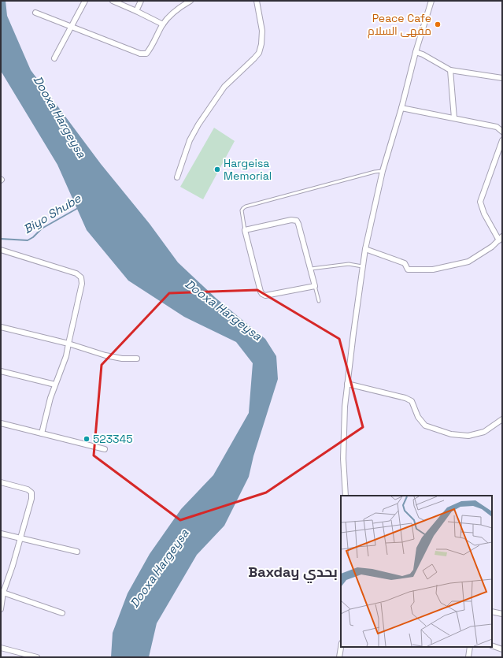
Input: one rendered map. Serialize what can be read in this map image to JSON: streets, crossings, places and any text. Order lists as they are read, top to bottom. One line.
{"districts":["Baxday بحدي"],"water":["Dooxa Hargeysa","Biyo Shube"],"places":["Peace Cafe مقهى السلام","Hargeisa Memorial","523345"]}
